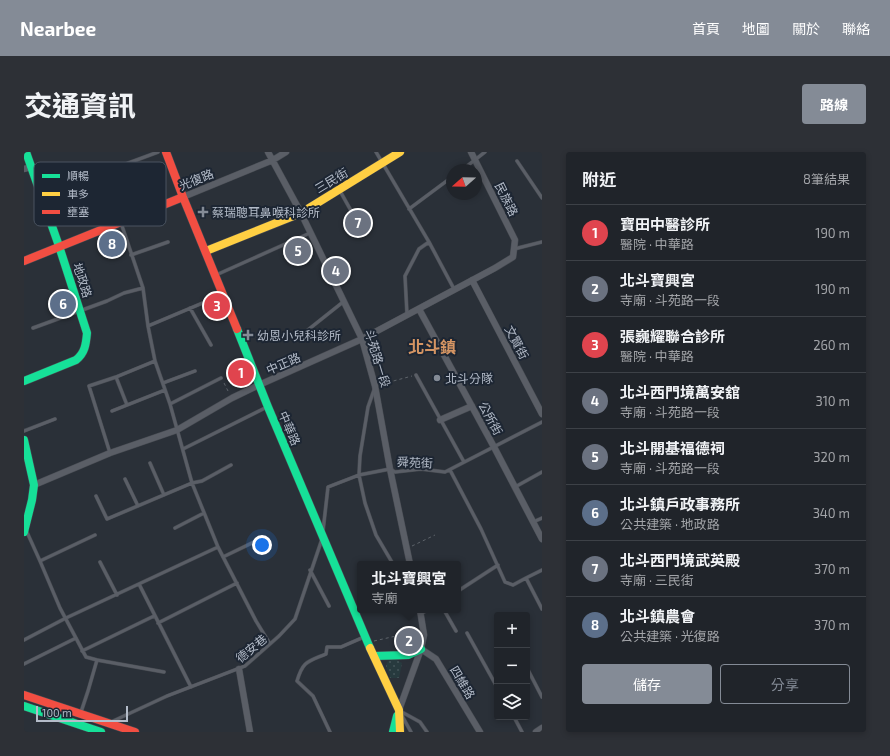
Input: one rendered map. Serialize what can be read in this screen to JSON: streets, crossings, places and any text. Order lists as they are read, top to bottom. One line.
{"streets":{"main road":["光復路","三民街","地政路","中華路"],"street":["民族路","文賢街","斗苑路一段","中正路","公所街","四維路"],"lane":["舜苑街","德安巷"]},"crossings":[["光復路","地政路"],["光復路","斗苑路一段"],["光復路","中華路"],["三民街","斗苑路一段"],["三民街","中華路"],["民族路","中正路"],["文賢街","中正路"],["斗苑路一段","中正路"],["斗苑路一段","舜苑街"],["中正路","公所街"],["中正路","中華路"],["公所街","舜苑街"],["中華路","舜苑街"],["中華路","德安巷"],["舜苑街","德安巷"]],"districts":["北斗鎮"],"places":{"health":["蔡瑞聰耳鼻喉科診所","幼恩小兒科診所"],"other":["北斗分隊"]},"legend":["順暢","車多","壅塞"],"scale_bar":"100 m","north":"left","page":{"header":"Nearbee","nav":["首頁","地圖","關於","聯絡"],"title":"交通資訊","buttons":["路線",["儲存","分享"]],"heading":["附近","8筆結果"],"list":[{"mark":"1","name":"寶田中醫診所","note":"醫院 · 中華路","value":"190 m"},{"mark":"2","name":"北斗寶興宮","note":"寺廟 · 斗苑路一段","value":"190 m"},{"mark":"3","name":"張巍耀聯合診所","note":"醫院 · 中華路","value":"260 m"},{"mark":"4","name":"北斗西門境萬安舘","note":"寺廟 · 斗苑路一段","value":"310 m"},{"mark":"5","name":"北斗開基福德祠","note":"寺廟 · 斗苑路一段","value":"320 m"},{"mark":"6","name":"北斗鎮戶政事務所","note":"公共建築 · 地政路","value":"340 m"},{"mark":"7","name":"北斗西門境武英殿","note":"寺廟 · 三民街","value":"370 m"},{"mark":"8","name":"北斗鎮農會","note":"公共建築 · 光復路","value":"370 m"}],"pins":["7","8","5","4","6","3","1","2"],"popup":["北斗寶興宮","寺廟"],"map_buttons":["+","−"],"scale":"100 m"}}
